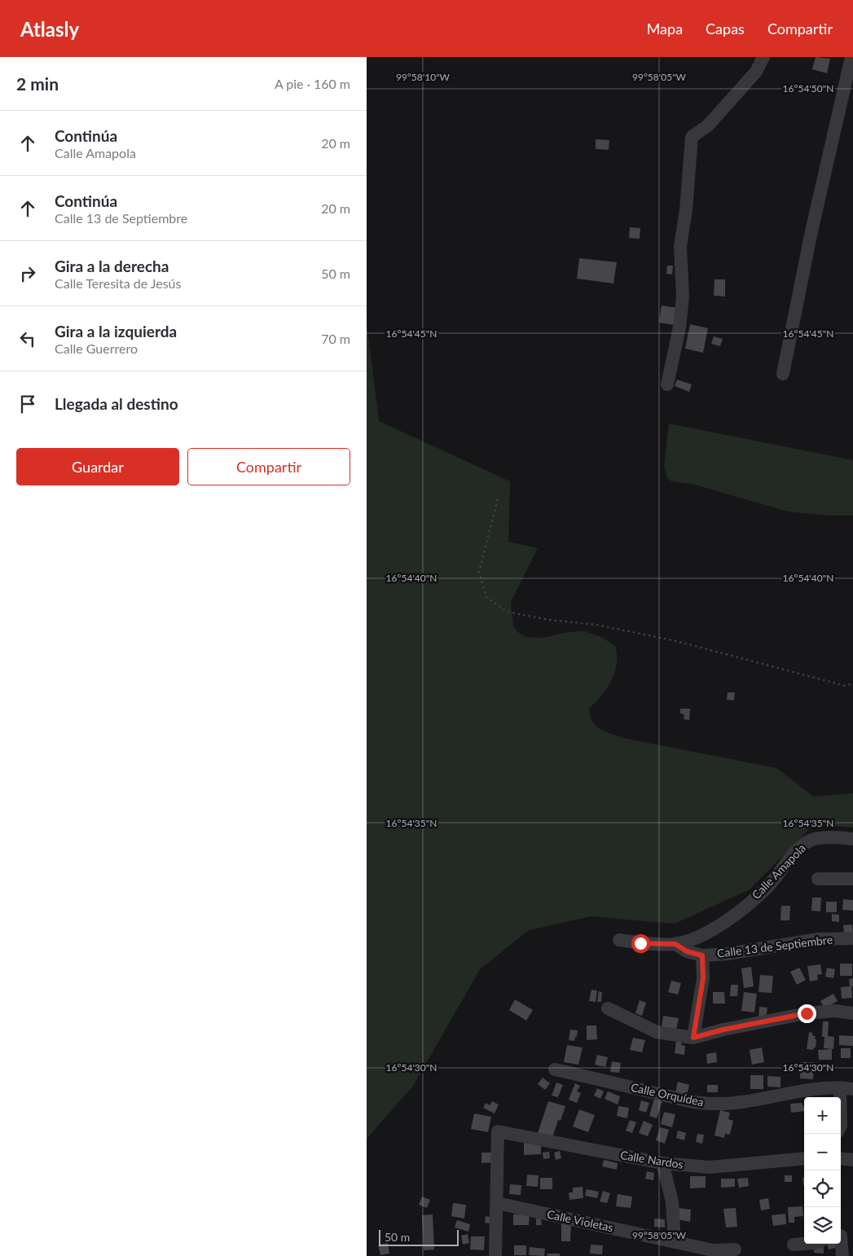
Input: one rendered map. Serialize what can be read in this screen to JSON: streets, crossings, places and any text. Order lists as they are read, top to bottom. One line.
{"streets":{"street":["Calle Amapola","Calle 13 de Septiembre","Calle Orquídea","Calle Nardos","Calle Violetas"]},"crossings":[["Calle Amapola","Calle 13 de Septiembre"],["Calle Nardos","Calle Violetas"]],"scale_bar":"50 m","page":{"header":"Atlasly","nav":["Mapa","Capas","Compartir"],"heading":["2 min","A pie · 160 m"],"list":[["Continúa","Calle Amapola","20 m"],["Continúa","Calle 13 de Septiembre","20 m"],["Gira a la derecha","Calle Teresita de Jesús","50 m"],["Gira a la izquierda","Calle Guerrero","70 m"],"Llegada al destino"],"buttons":["Guardar","Compartir"],"map_buttons":["+","−"],"scale":"50 m"},"coordinates":["99°58'10\"W","99°58'05\"W","16°54'50\"N","16°54'45\"N","16°54'40\"N","16°54'35\"N","16°54'30\"N"]}
